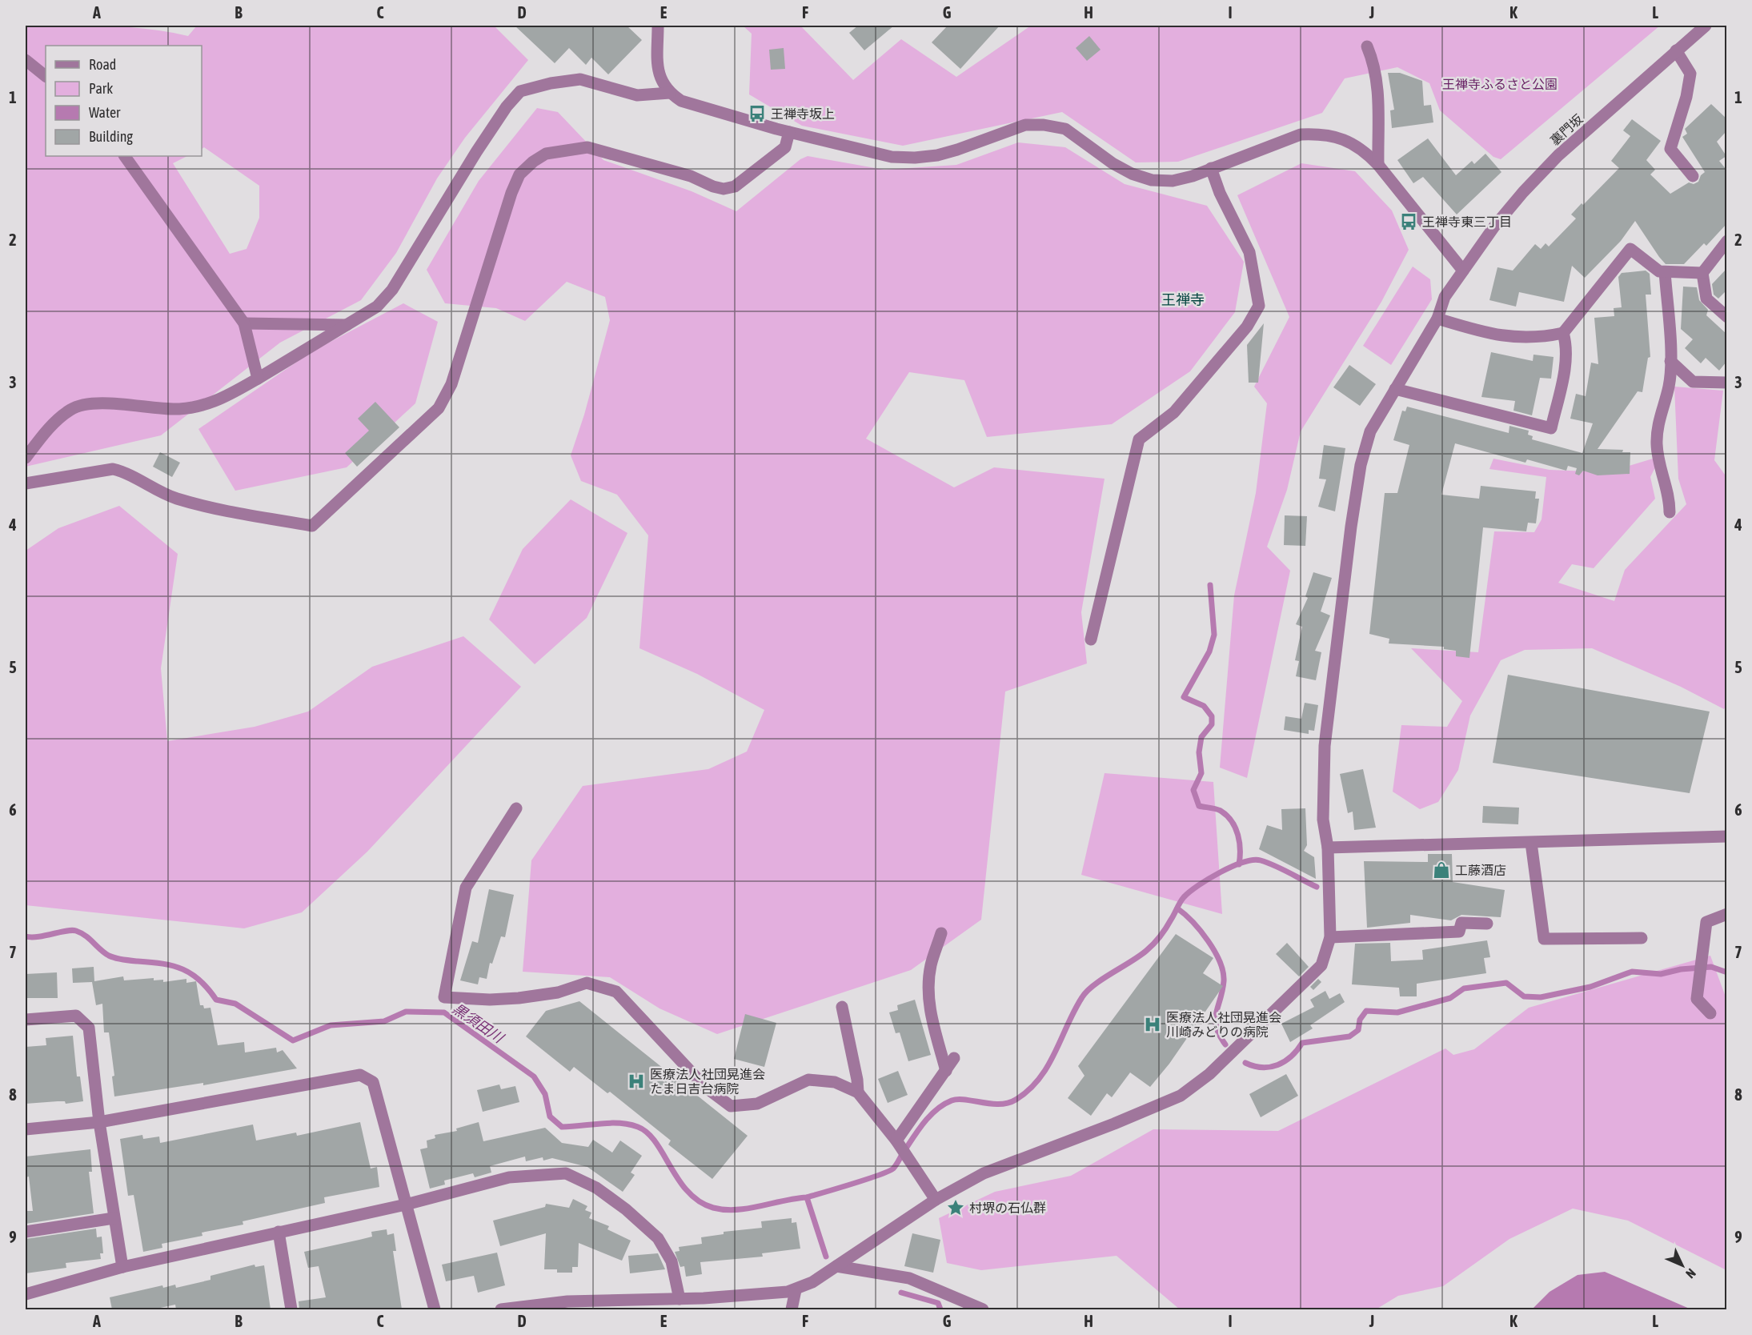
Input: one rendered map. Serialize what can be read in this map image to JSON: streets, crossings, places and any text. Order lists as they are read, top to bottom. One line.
{"streets":{"street":["裏門坂"]},"districts":["王禅寺"],"water":["黒須田川"],"parks":["王禅寺ふるさと公園"],"places":{"bus stop":["王禅寺坂上","王禅寺東三丁目"],"shop":["工藤酒店"],"hospital":["医療法人社団晃進会 川崎みどりの病院","医療法人社団晃進会 たま日吉台病院"],"place":["村堺の石仏群"]},"legend":["Road","Park","Water","Building"],"north":"bottom right","grid":{"columns":["A","B","C","D","E","F","G","H","I","J","K","L"],"rows":["1","2","3","4","5","6","7","8","9"]}}
